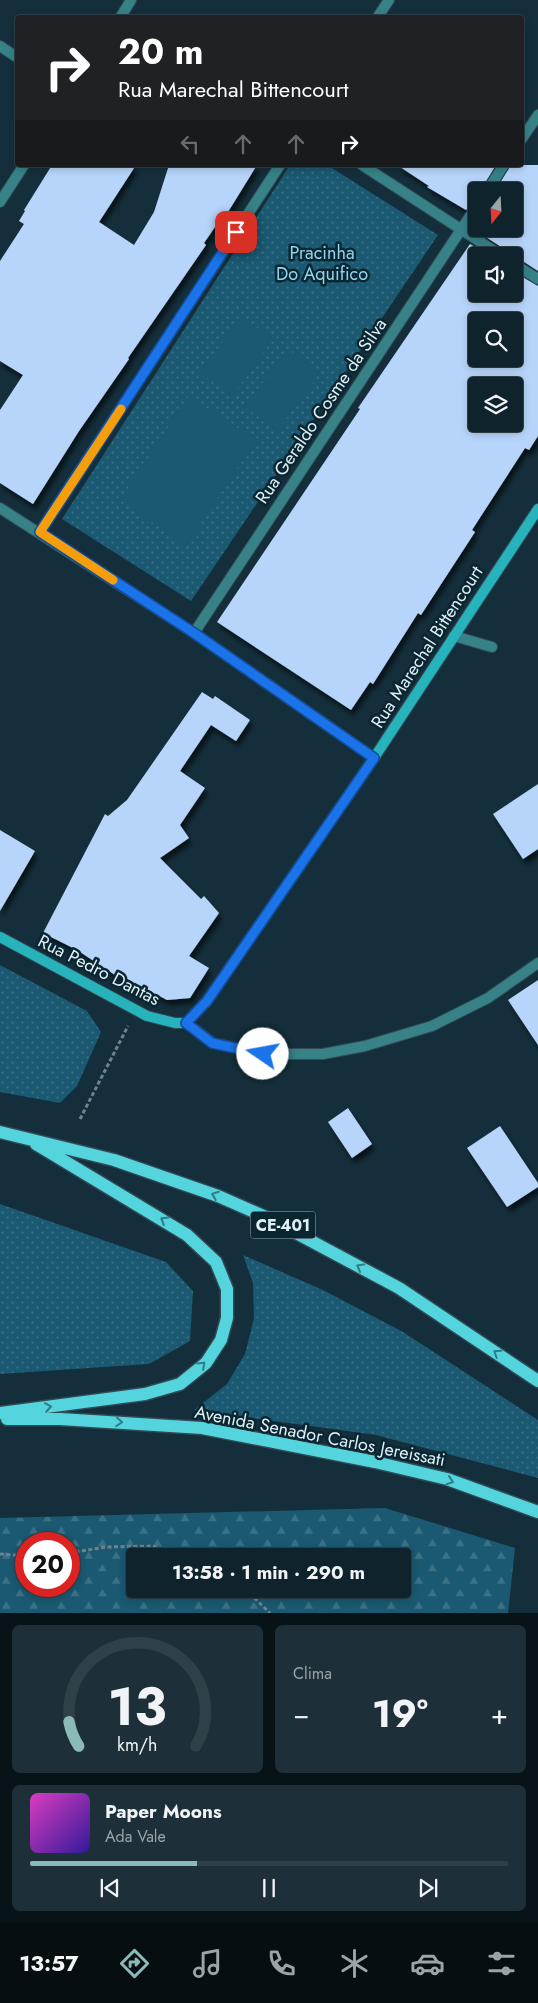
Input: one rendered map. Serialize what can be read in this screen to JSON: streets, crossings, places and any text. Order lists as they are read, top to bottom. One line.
{"streets":{"main road":["Rua Marechal Bittencourt","Rua Pedro Dantas","CE-401","Avenida Senador Carlos Jereissati"],"street":["Rua Geraldo Cosme da Silva"]},"crossings":[["Rua Marechal Bittencourt","Rua Pedro Dantas"]],"one_way":["Avenida Senador Carlos Jereissati"],"parks":["Pracinha Do Aquifico"],"north":"bottom","page":{"turn":["20 m","Rua Marechal Bittencourt"],"limit":"20","trip":"13:58 · 1 min · 290 m","tile":"Clima","heat":["−","19°","+"],"song":["Paper Moons","Ada Vale"],"tabs":"13:57","gauge":["13","km/h"]}}
